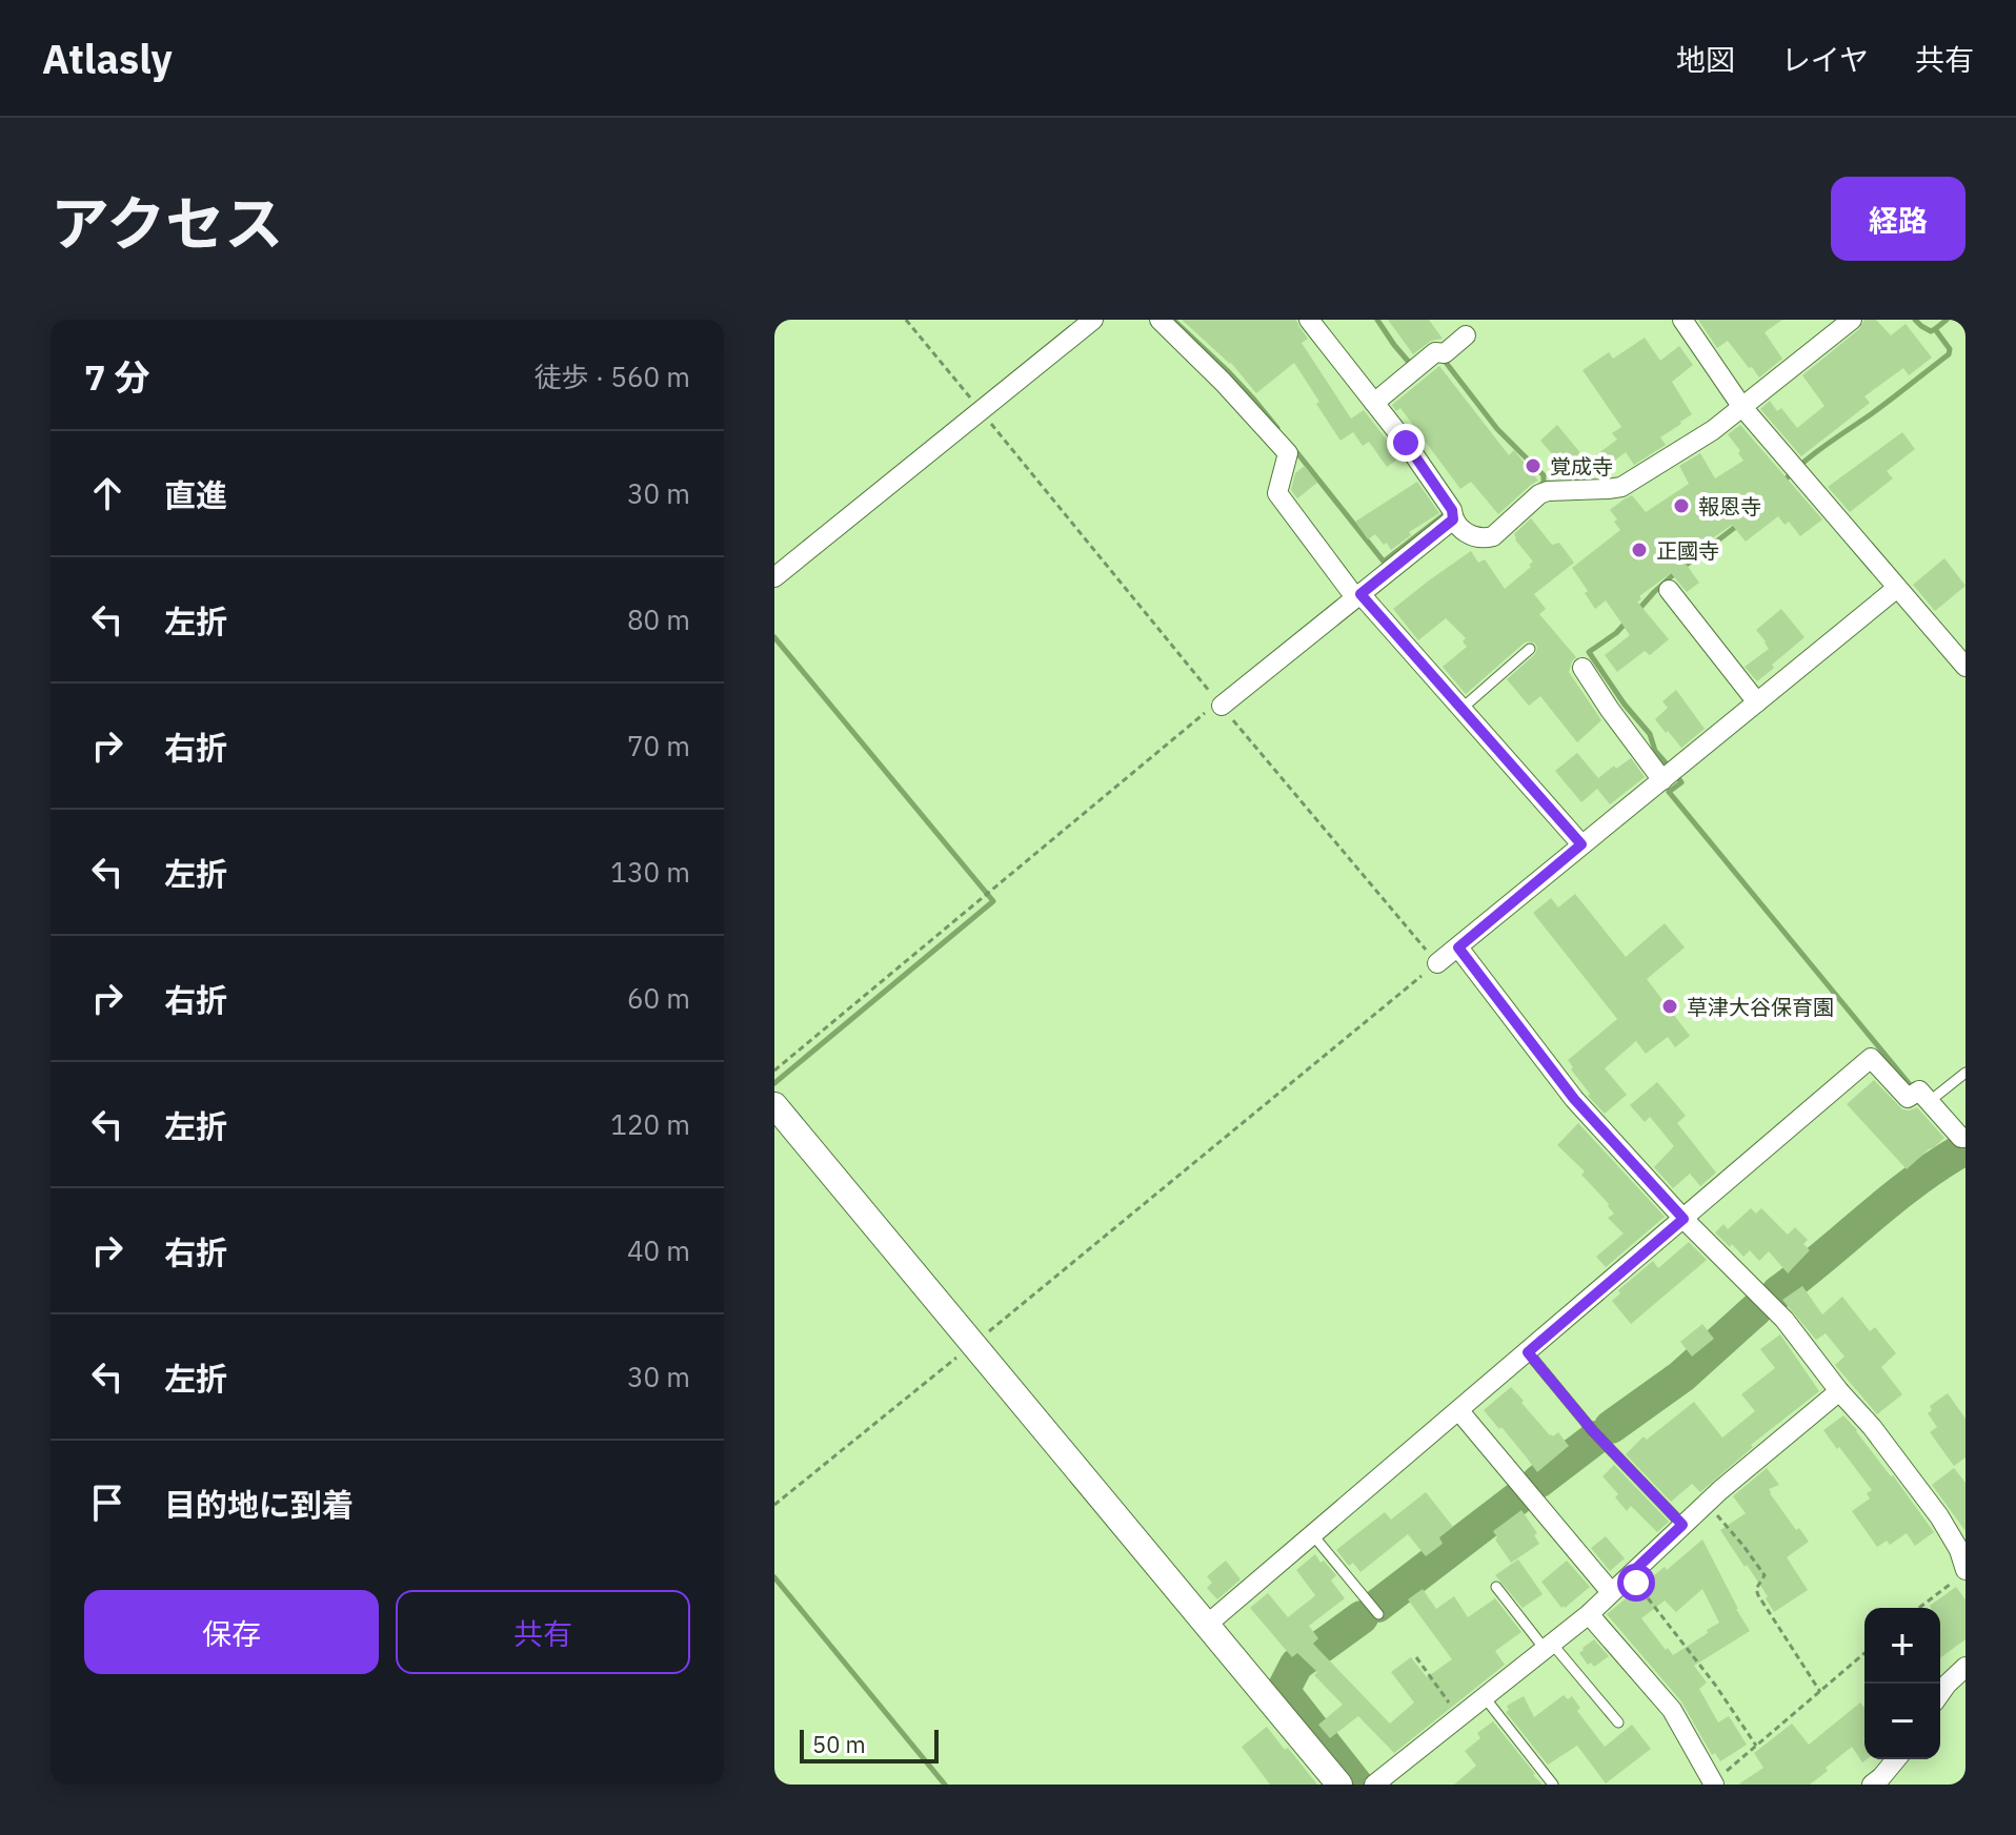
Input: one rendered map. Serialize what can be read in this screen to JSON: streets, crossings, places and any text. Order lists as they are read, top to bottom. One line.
{"places":["覚成寺","報恩寺","正國寺","草津大谷保育園"],"scale_bar":"50 m","page":{"header":"Atlasly","nav":["地図","レイヤ","共有"],"title":"アクセス","buttons":["経路",["保存","共有"]],"heading":["7 分","徒歩 · 560 m"],"list":[["直進","30 m"],["左折","80 m"],["右折","70 m"],["左折","130 m"],["右折","60 m"],["左折","120 m"],["右折","40 m"],["左折","30 m"],"目的地に到着"],"map_buttons":["+","−"],"scale":"50 m"}}
